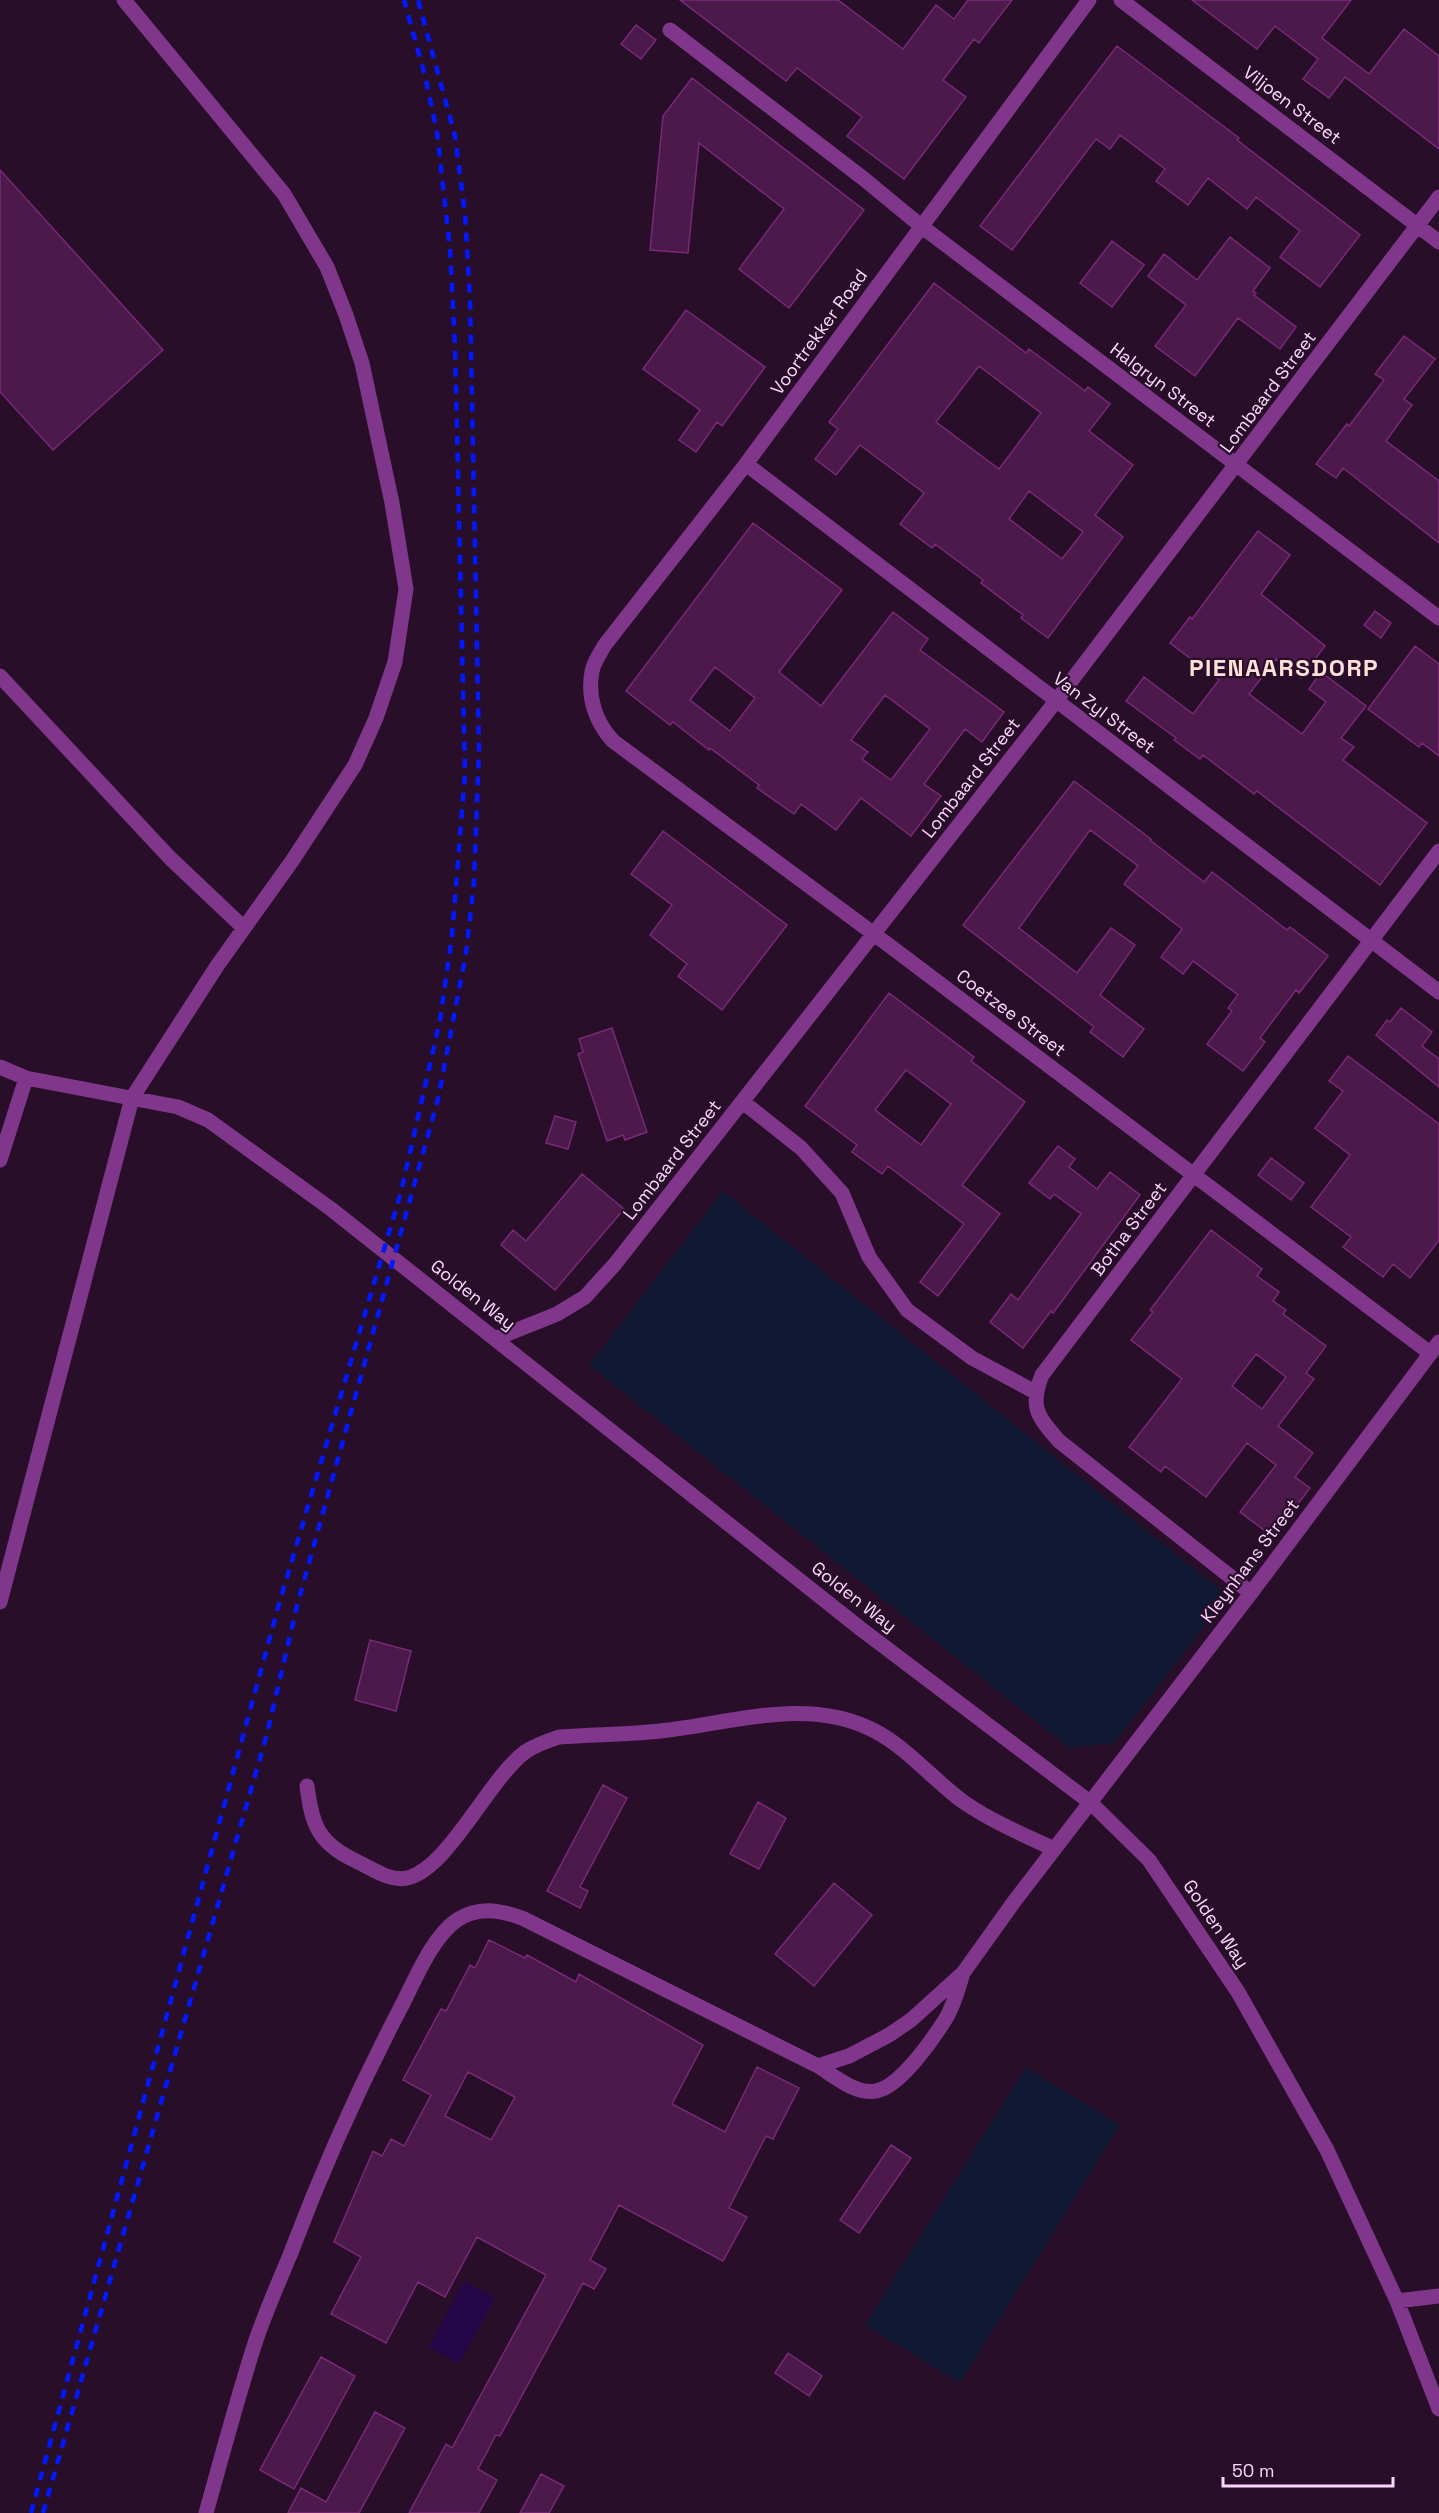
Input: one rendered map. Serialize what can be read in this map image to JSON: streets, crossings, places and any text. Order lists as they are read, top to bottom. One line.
{"streets":{"street":["Viljoen Street","Voortrekker Road","Halgryn Street","Lombaard Street","Van Zyl Street","Coetzee Street","Botha Street","Golden Way","Kleynhans Street"]},"crossings":[["Viljoen Street","Lombaard Street"],["Voortrekker Road","Halgryn Street"],["Voortrekker Road","Van Zyl Street"],["Voortrekker Road","Coetzee Street"],["Halgryn Street","Lombaard Street"],["Lombaard Street","Van Zyl Street"],["Lombaard Street","Coetzee Street"],["Lombaard Street","Golden Way"],["Van Zyl Street","Botha Street"],["Coetzee Street","Botha Street"],["Coetzee Street","Kleynhans Street"],["Golden Way","Kleynhans Street"]],"districts":["PIENAARSDORP"],"scale_bar":"50 m"}
